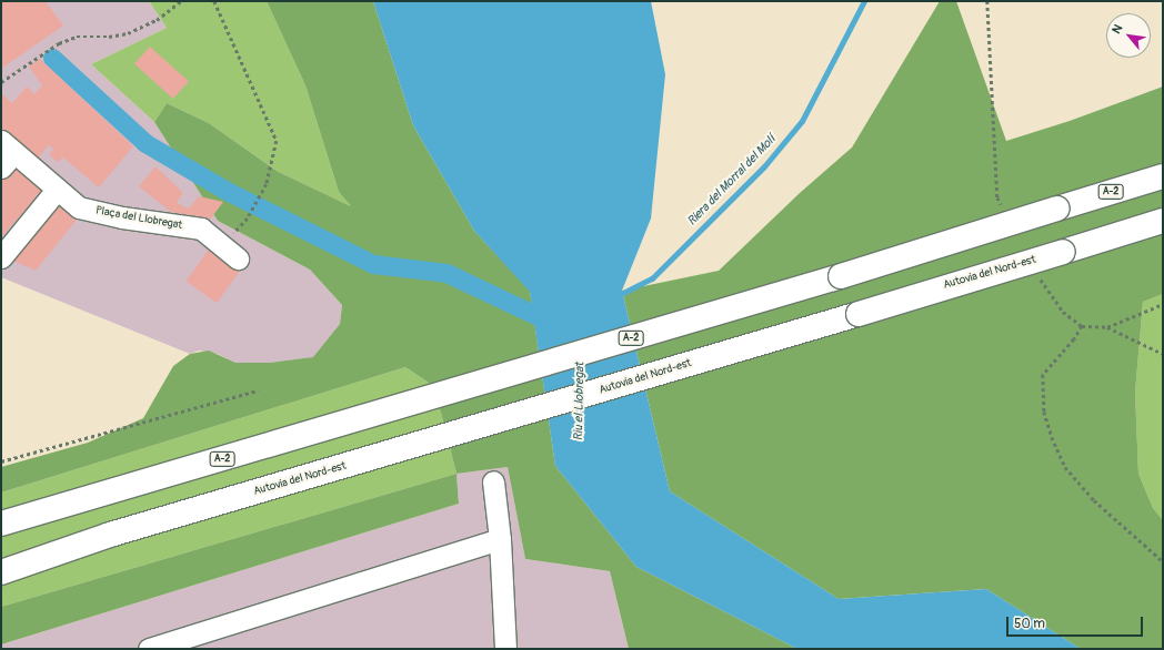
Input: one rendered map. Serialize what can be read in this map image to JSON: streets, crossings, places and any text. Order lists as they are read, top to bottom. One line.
{"streets":{"highway":["A-2","Autovia del Nord-est"],"street":["Plaça del Llobregat"]},"water":["Riera del Morral del Molí","Riu el Llobregat"],"scale_bar":"50 m","north":"top left"}
